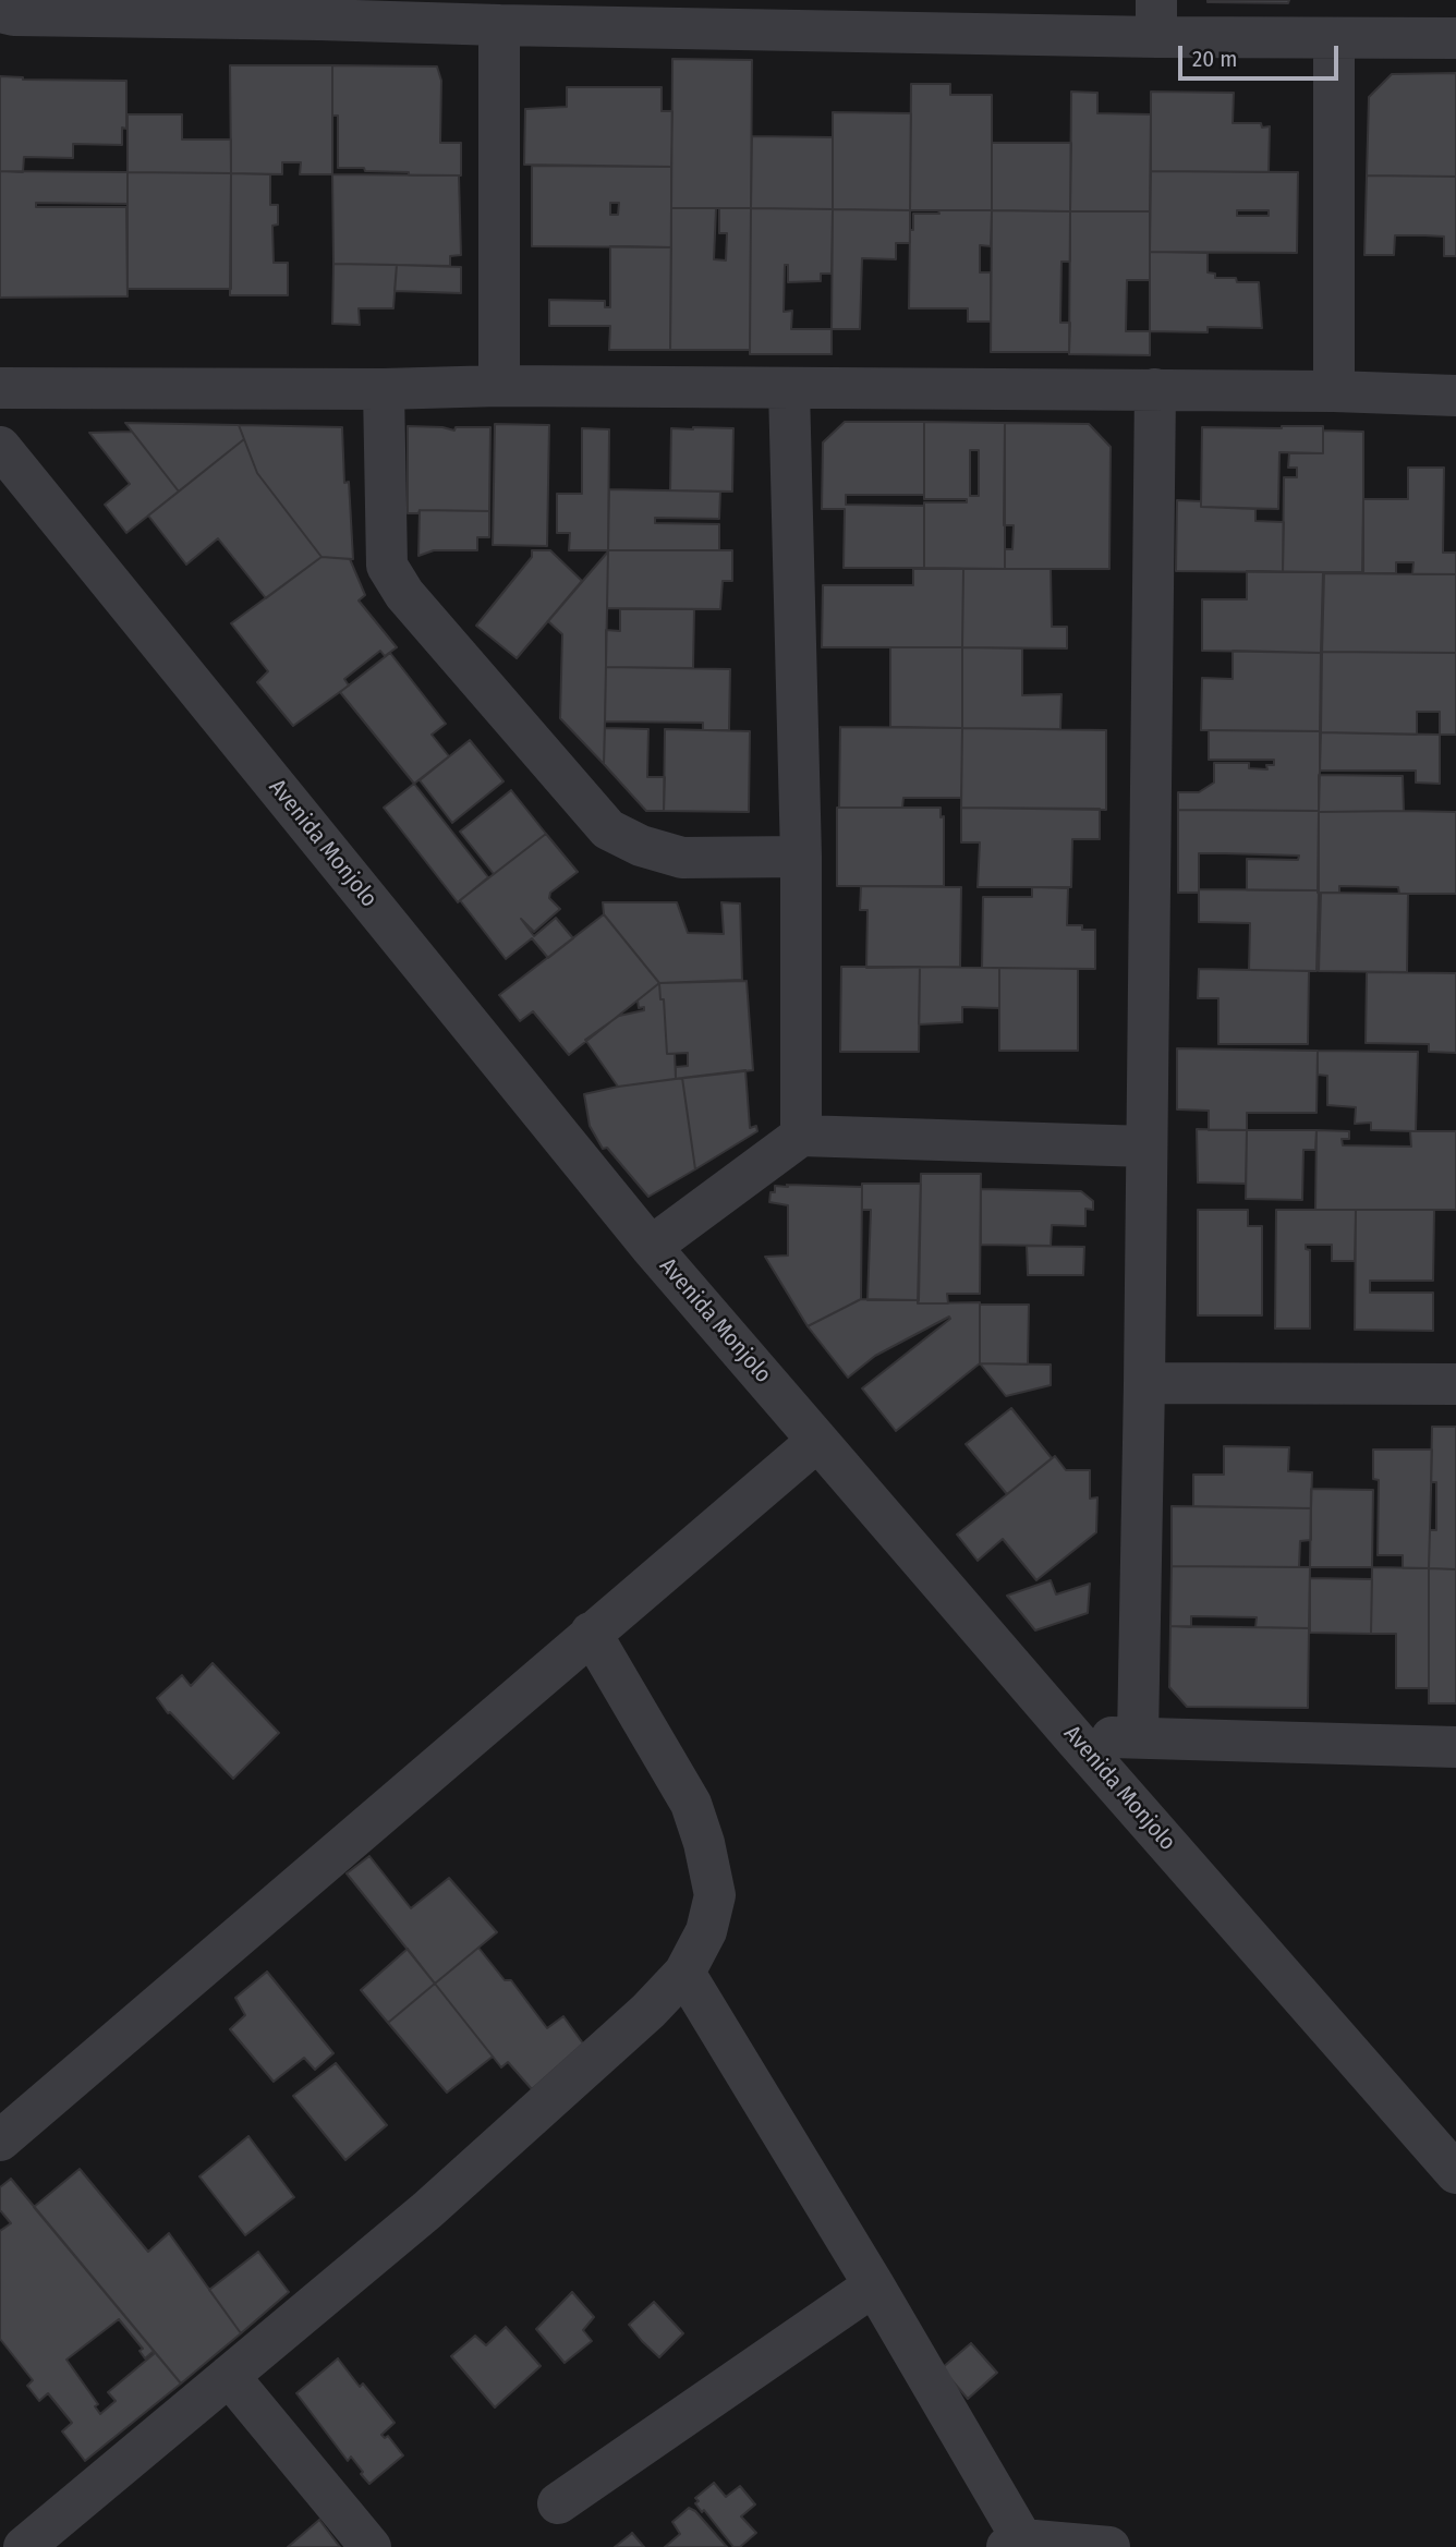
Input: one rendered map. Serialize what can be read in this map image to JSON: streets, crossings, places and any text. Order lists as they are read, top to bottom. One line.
{"streets":{"street":["Avenida Monjolo"]},"scale_bar":"20 m"}
